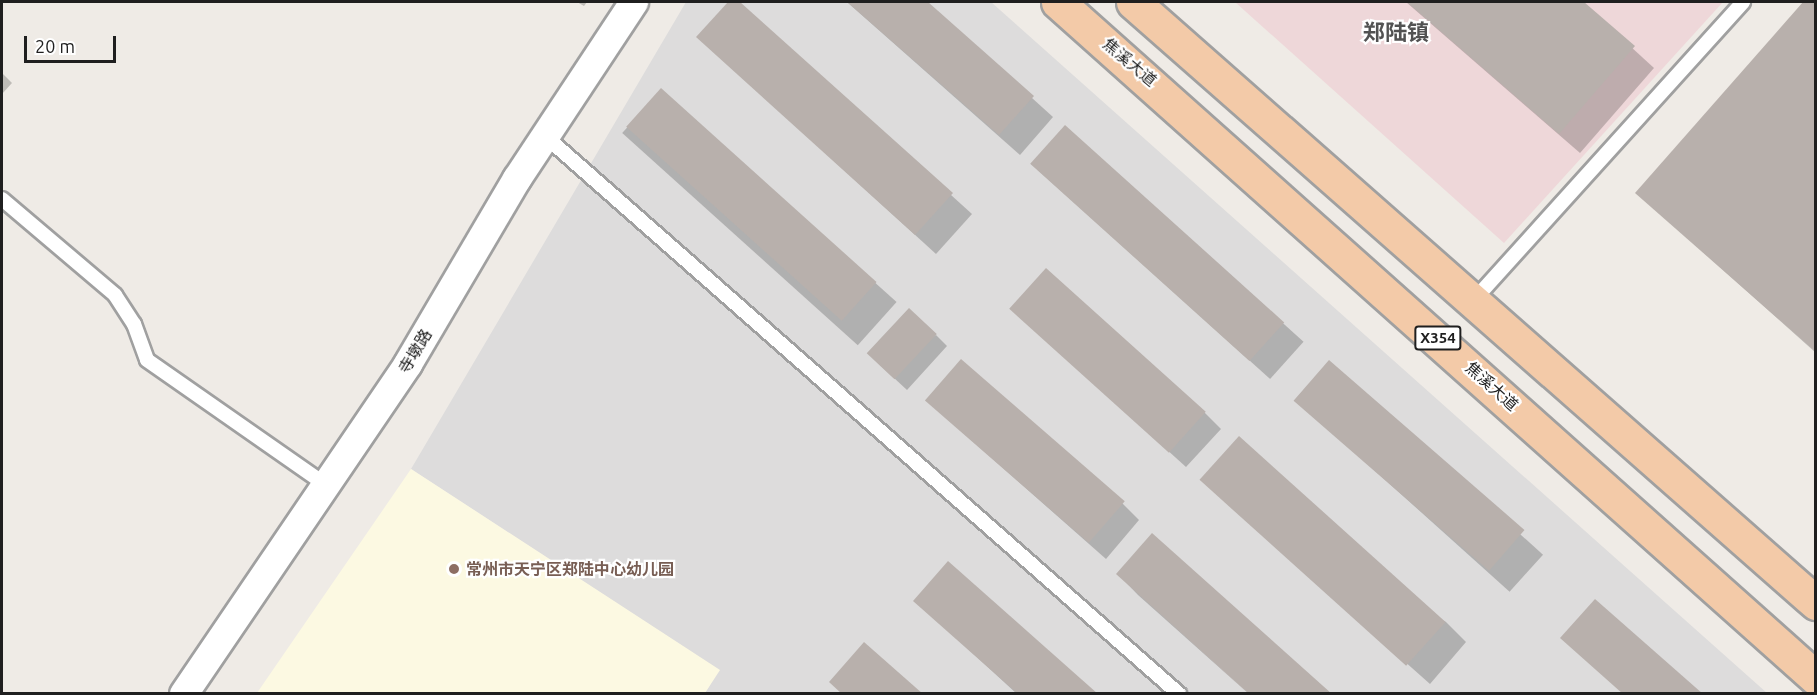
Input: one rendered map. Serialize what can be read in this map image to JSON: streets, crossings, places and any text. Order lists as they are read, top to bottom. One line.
{"streets":{"main road":["焦溪大道","X354"],"street":["寺墩路"]},"districts":["郑陆镇"],"places":["常州市天宁区郑陆中心幼儿园"],"scale_bar":"20 m"}
